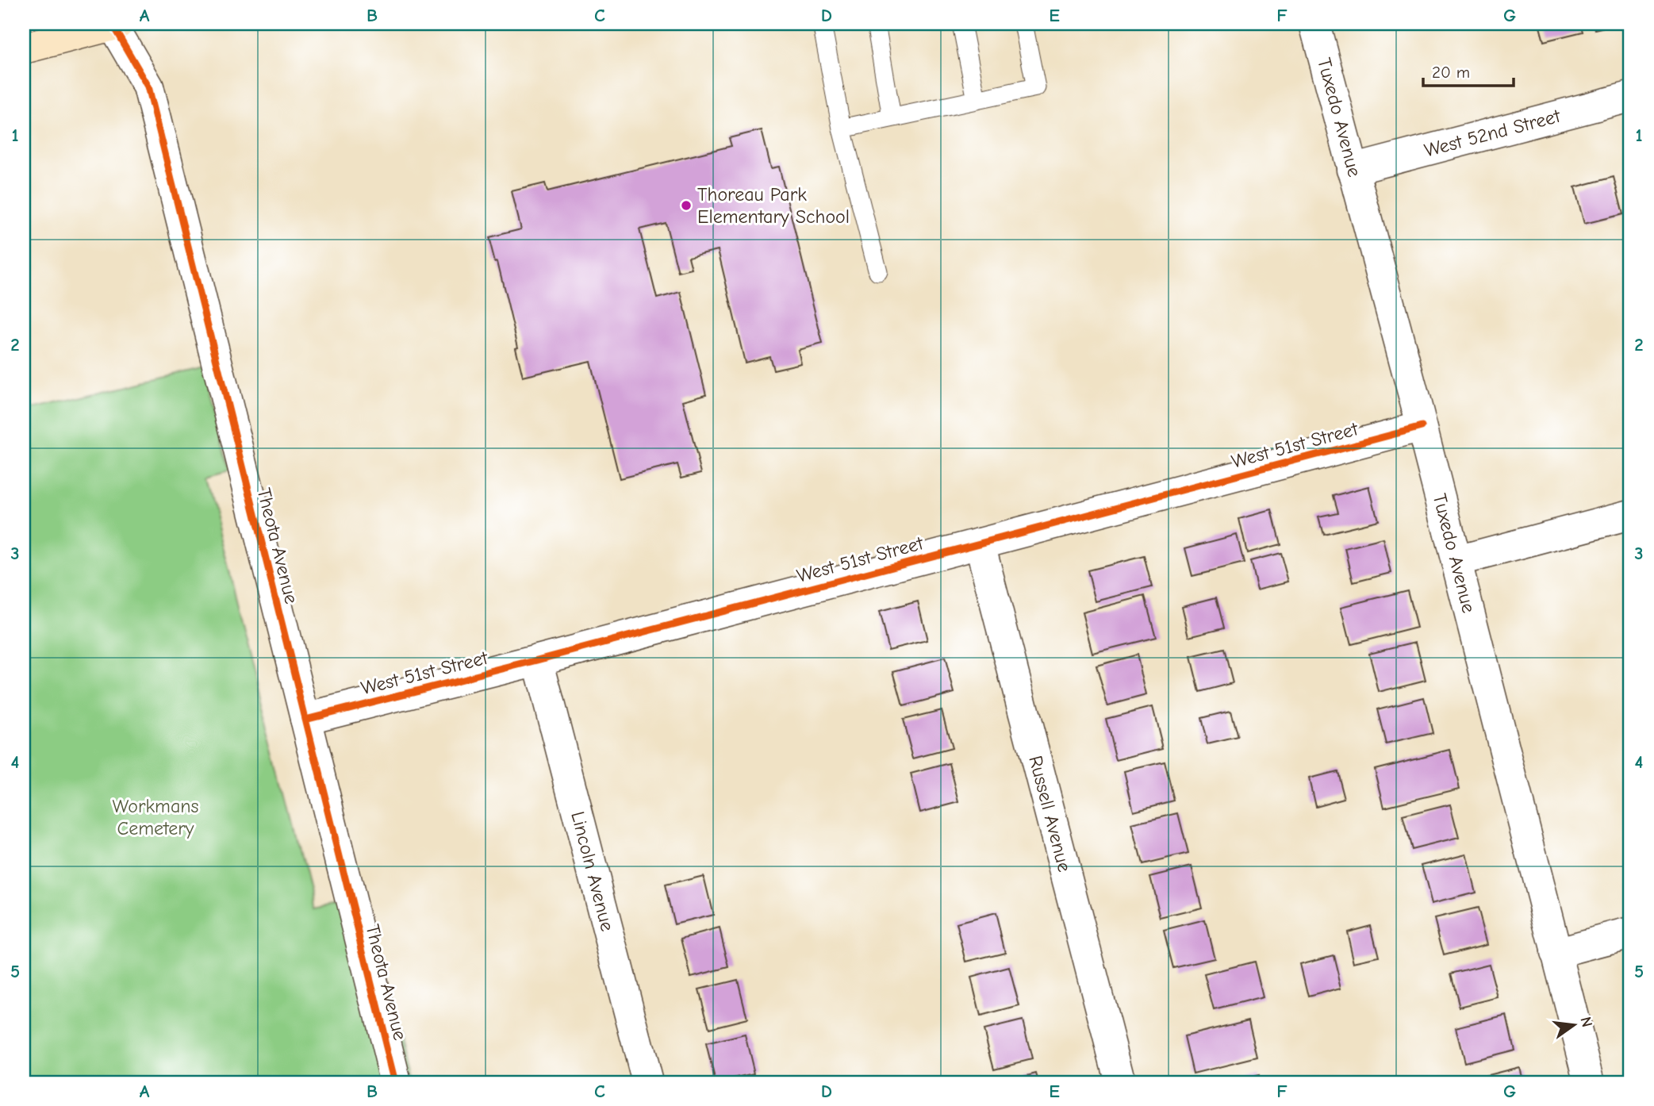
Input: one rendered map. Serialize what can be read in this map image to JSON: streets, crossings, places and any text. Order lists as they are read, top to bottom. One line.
{"streets":{"street":["Tuxedo Avenue","West 52nd Street","West 51st Street","Theota Avenue","Russell Avenue","Lincoln Avenue"]},"crossings":[["Tuxedo Avenue","West 52nd Street"],["Tuxedo Avenue","West 51st Street"],["West 51st Street","Theota Avenue"],["West 51st Street","Russell Avenue"],["West 51st Street","Lincoln Avenue"]],"parks":["Workmans Cemetery"],"places":["Thoreau Park Elementary School"],"scale_bar":"20 m","north":"right","grid":{"columns":["A","B","C","D","E","F","G"],"rows":["1","2","3","4","5"]}}
